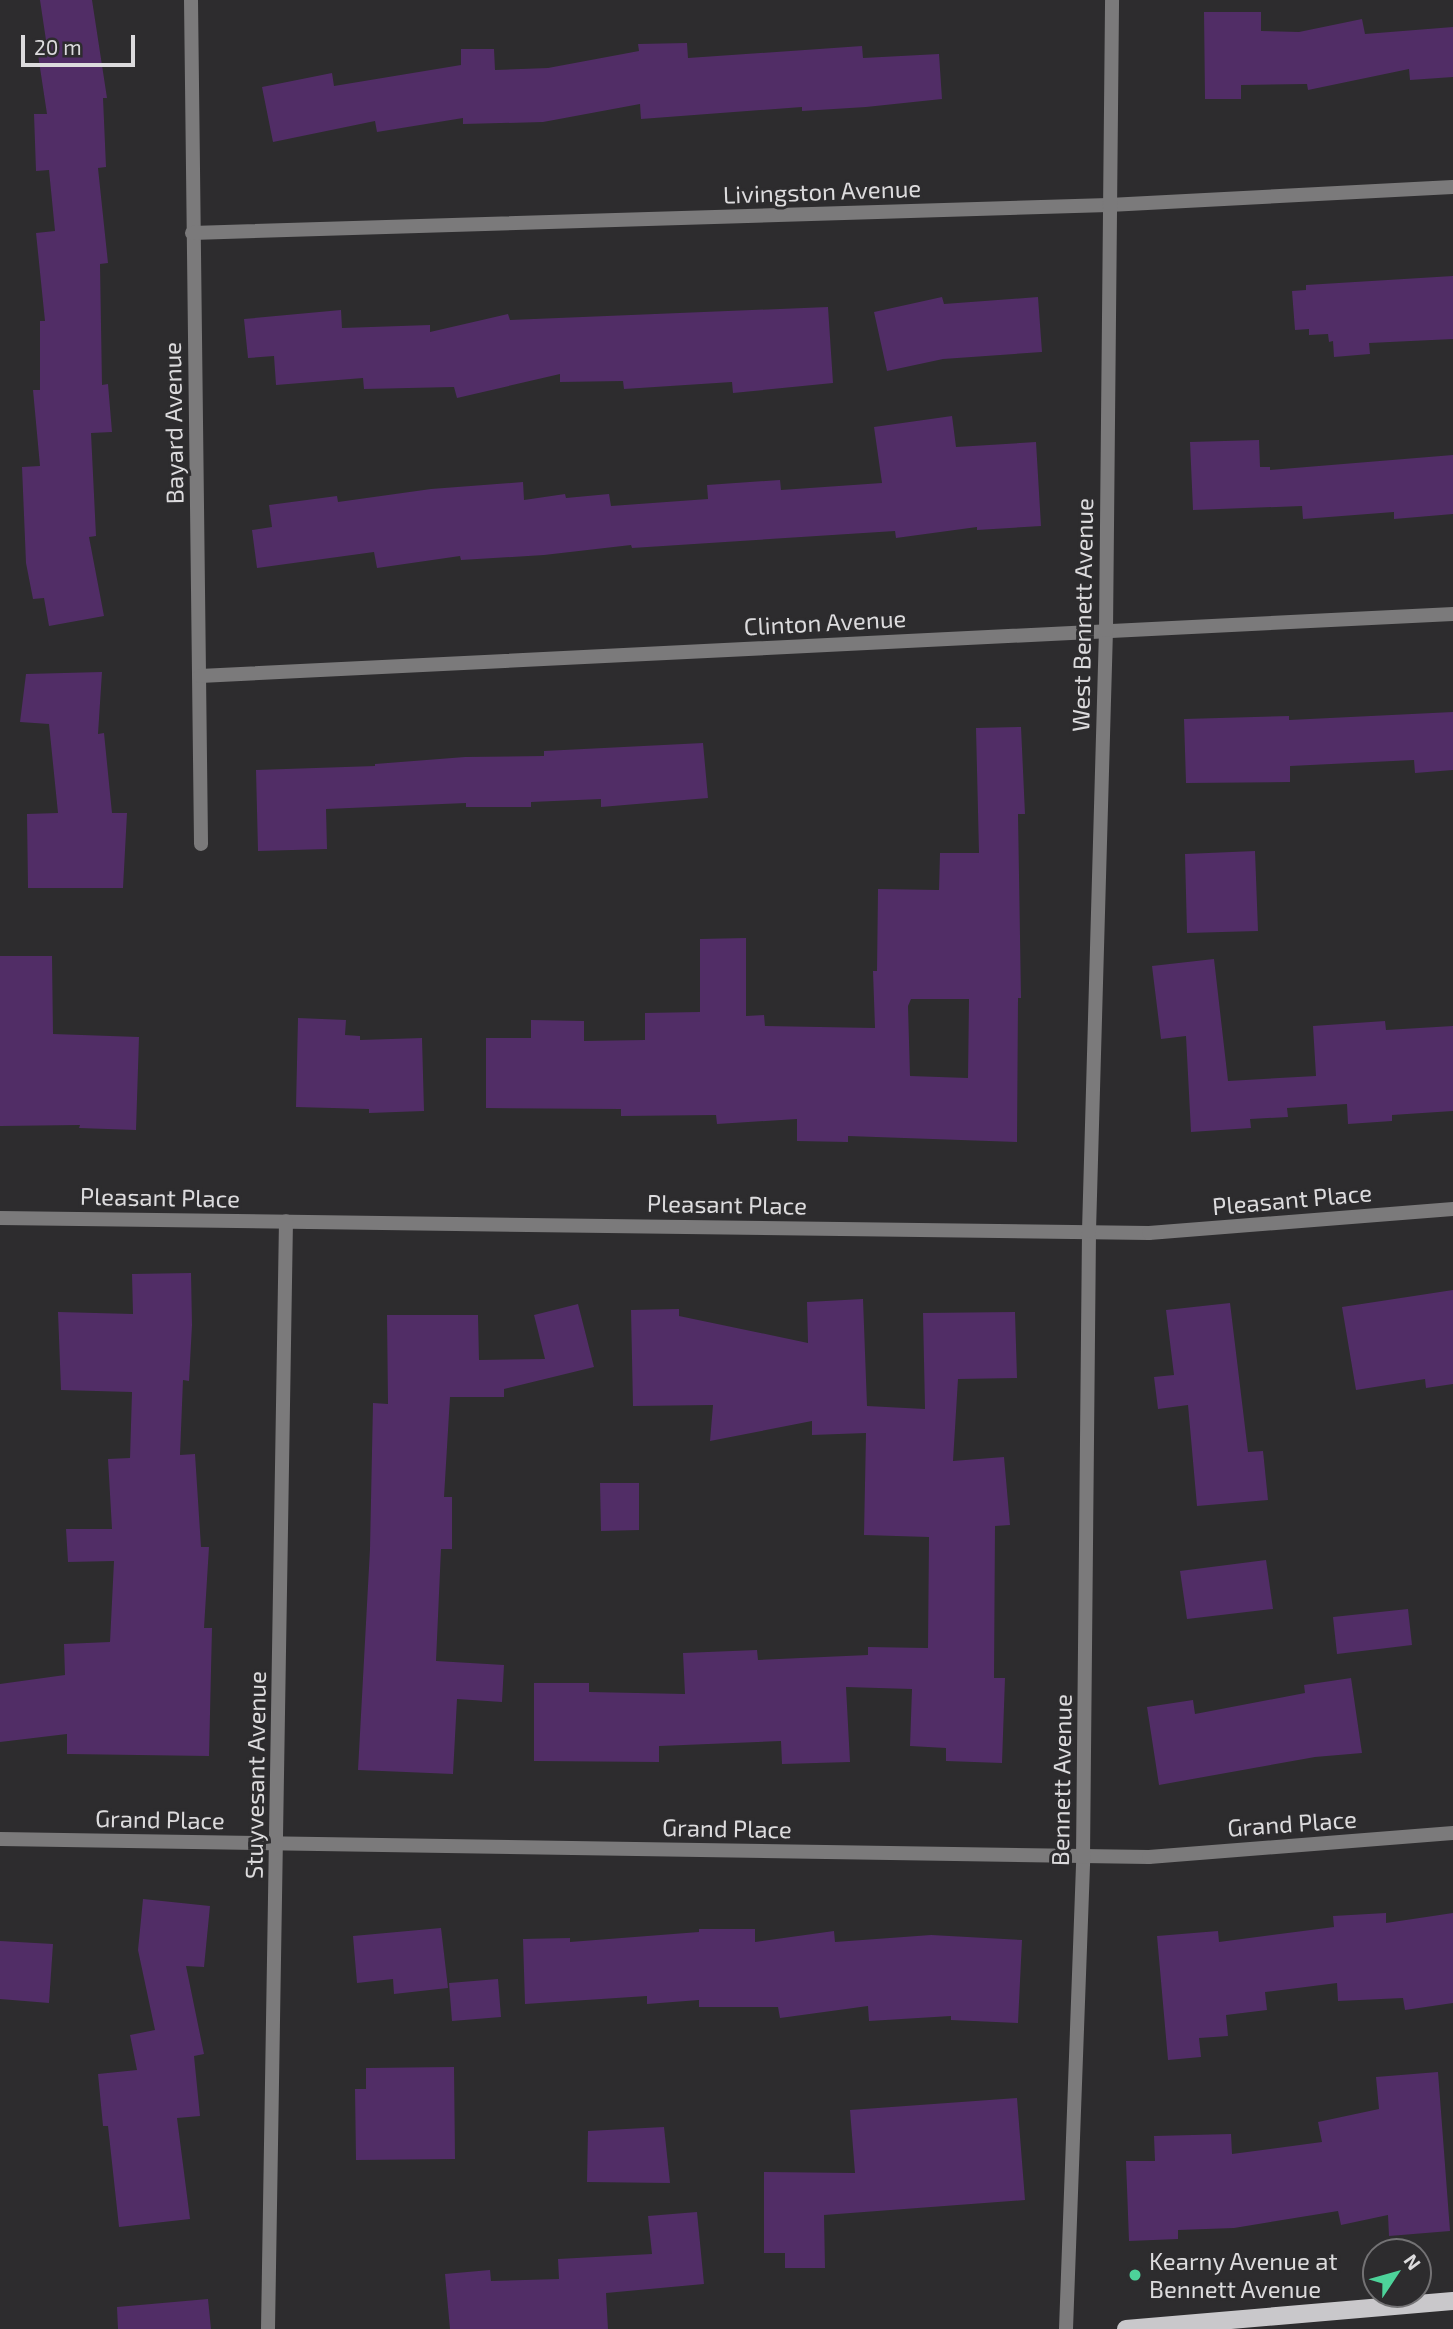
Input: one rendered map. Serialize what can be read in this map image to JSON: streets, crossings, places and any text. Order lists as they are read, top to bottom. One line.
{"streets":{"street":["Livingston Avenue","Bayard Avenue","West Bennett Avenue","Clinton Avenue","Pleasant Place","Stuyvesant Avenue","Bennett Avenue","Grand Place"]},"crossings":[["Livingston Avenue","Bayard Avenue"],["Livingston Avenue","West Bennett Avenue"],["Bayard Avenue","Clinton Avenue"],["West Bennett Avenue","Clinton Avenue"],["West Bennett Avenue","Pleasant Place"],["West Bennett Avenue","Bennett Avenue"],["Pleasant Place","Stuyvesant Avenue"],["Pleasant Place","Bennett Avenue"],["Stuyvesant Avenue","Grand Place"],["Bennett Avenue","Grand Place"]],"places":["Kearny Avenue at Bennett Avenue"],"scale_bar":"20 m","north":"top right"}
